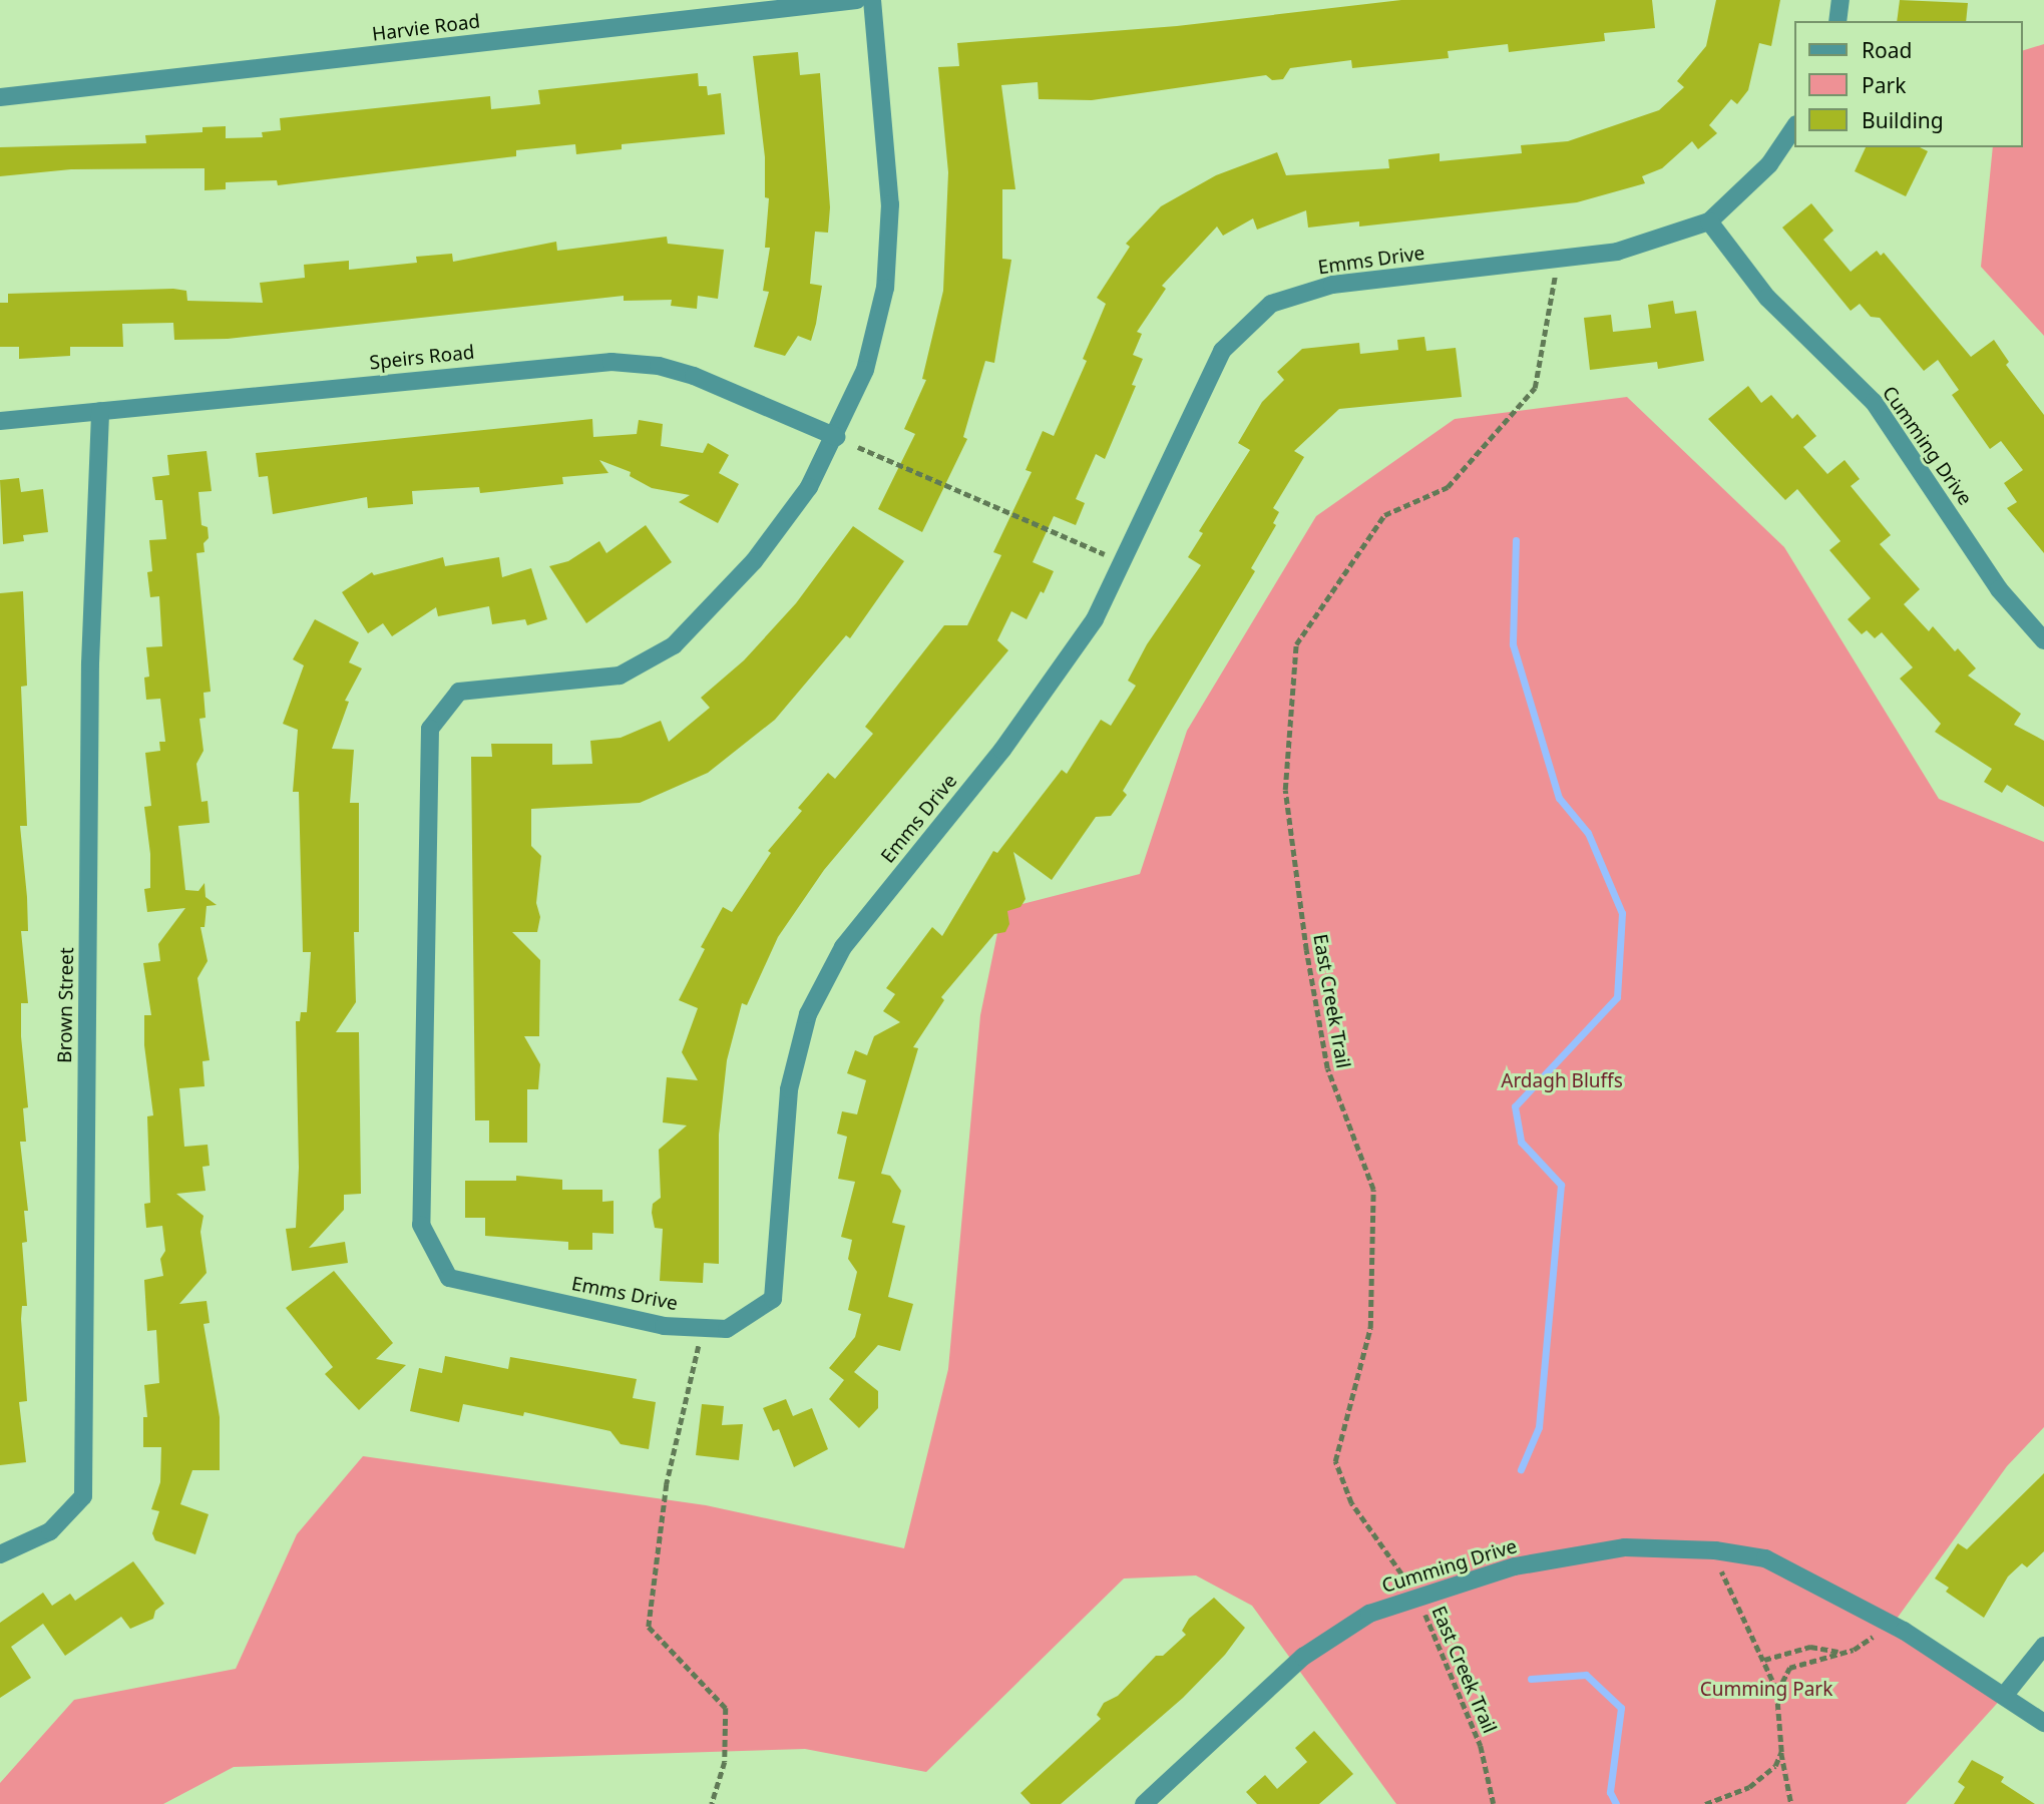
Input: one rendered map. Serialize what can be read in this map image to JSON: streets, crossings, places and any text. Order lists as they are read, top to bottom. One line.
{"streets":{"street":["Harvie Road","Emms Drive","Speirs Road","Cumming Drive","Brown Street"],"path":["East Creek Trail"]},"crossings":[["Emms Drive","Speirs Road"],["Emms Drive","Cumming Drive"],["Emms Drive","East Creek Trail"],["Speirs Road","Brown Street"],["Cumming Drive","East Creek Trail"]],"parks":["Ardagh Bluffs","Cumming Park"],"legend":["Road","Park","Building"]}
